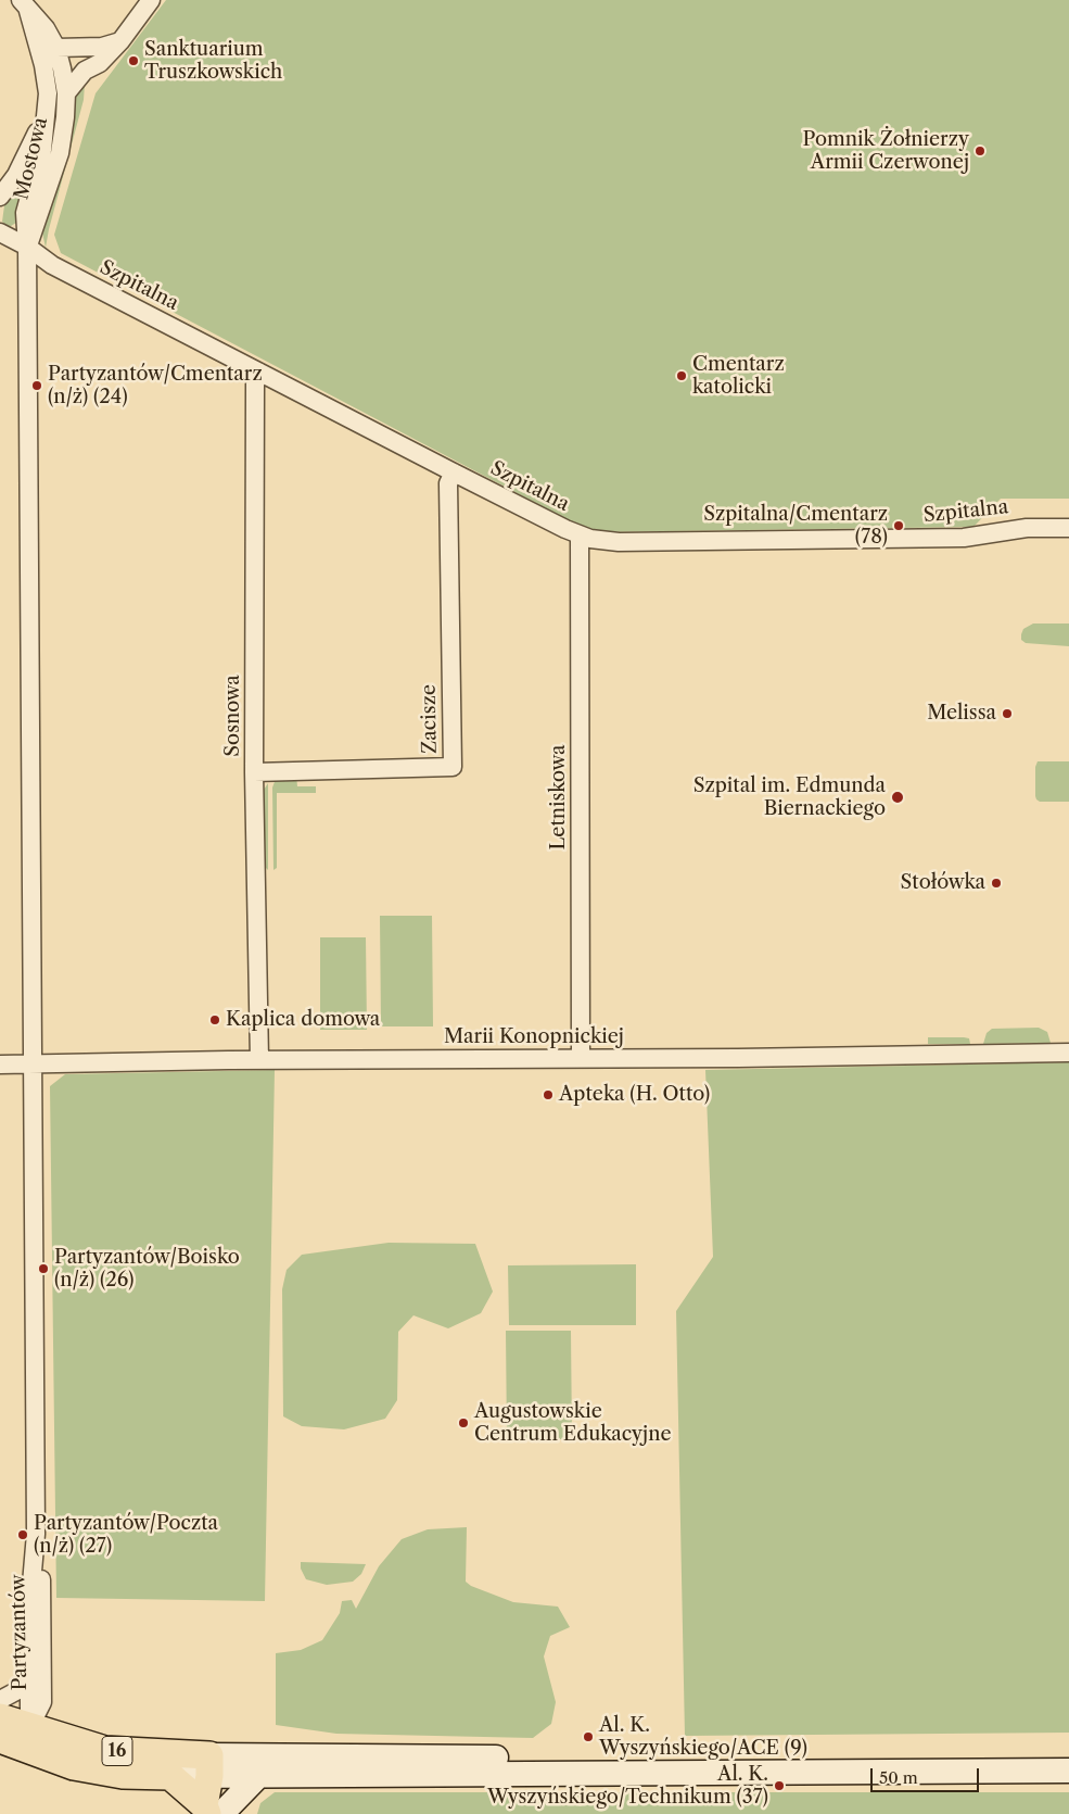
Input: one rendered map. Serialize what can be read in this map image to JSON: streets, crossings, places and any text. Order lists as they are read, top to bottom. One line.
{"streets":{"main road":["16"],"street":["Mostowa","Szpitalna","Sosnowa","Zacisze","Letniskowa","Marii Konopnickiej","Partyzantów"]},"crossings":[["Mostowa","Szpitalna"],["Mostowa","Partyzantów"],["Szpitalna","Sosnowa"],["Szpitalna","Zacisze"],["Szpitalna","Letniskowa"],["Szpitalna","Partyzantów"],["Sosnowa","Zacisze"],["Sosnowa","Marii Konopnickiej"],["Letniskowa","Marii Konopnickiej"],["Marii Konopnickiej","Partyzantów"],["Partyzantów","16"]],"places":["Sanktuarium Truszkowskich","Pomnik Żołnierzy Armii Czerwonej","Cmentarz katolicki","Partyzantów/Cmentarz (n/ż) (24)","Szpitalna/Cmentarz (78)","Melissa","Szpital im. Edmunda Biernackiego","Stołówka","Kaplica domowa","Apteka (H. Otto)","Partyzantów/Boisko (n/ż) (26)","Augustowskie Centrum Edukacyjne","Partyzantów/Poczta (n/ż) (27)","Al. K. Wyszyńskiego/ACE (9)","Al. K. Wyszyńskiego/Technikum (37)"],"scale_bar":"50 m"}
